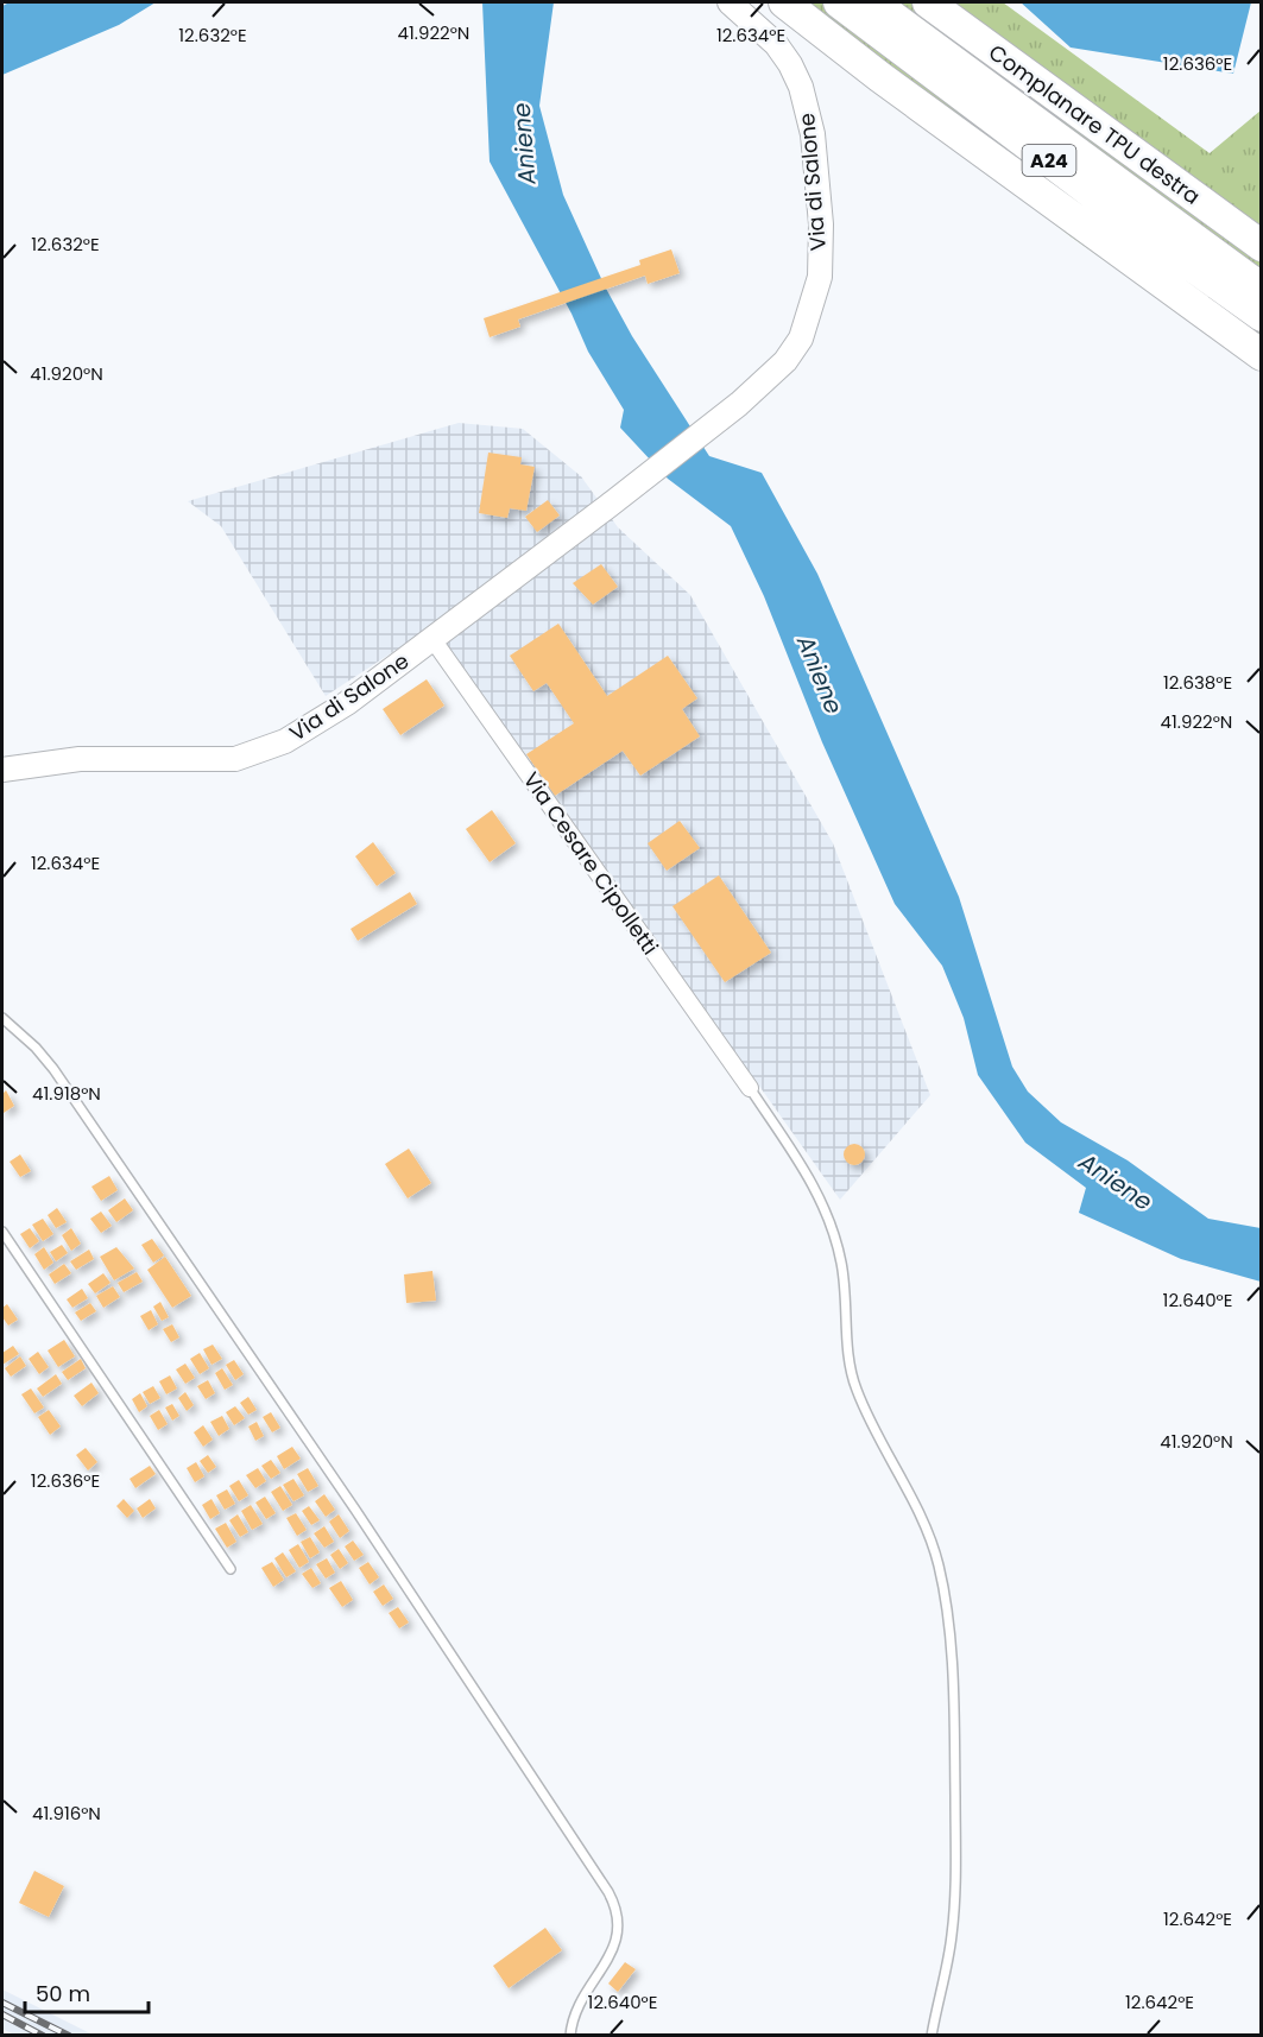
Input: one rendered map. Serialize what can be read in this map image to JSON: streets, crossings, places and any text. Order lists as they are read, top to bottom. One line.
{"streets":{"highway":["Complanare TPU destra","A24"],"street":["Via di Salone","Via Cesare Cipolletti"]},"crossings":[["Via di Salone","Via Cesare Cipolletti"]],"water":["Aniene"],"scale_bar":"50 m","coordinates":["41.922°N","12.632°E","12.634°E","12.636°E","41.920°N","12.638°E","41.918°N","12.640°E","41.916°N","12.642°E"]}
